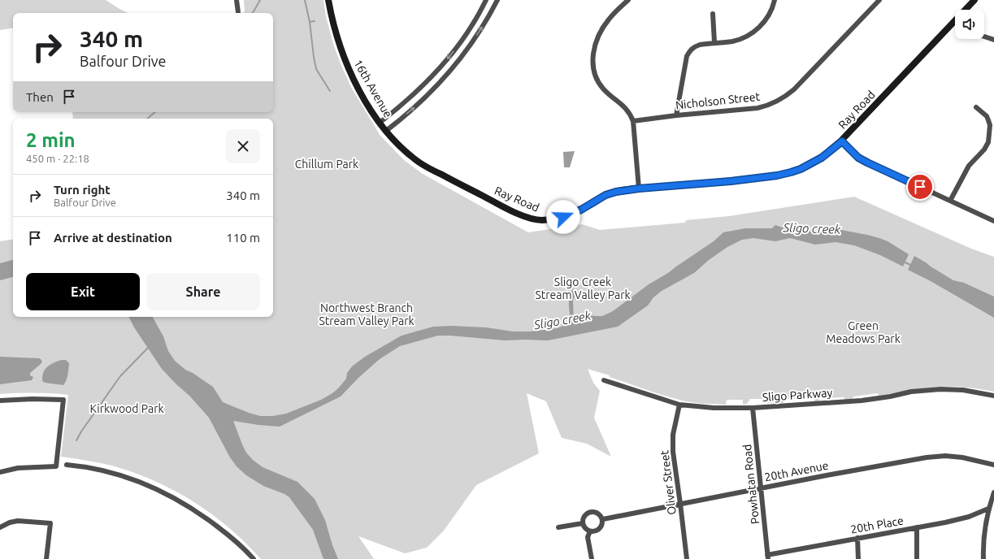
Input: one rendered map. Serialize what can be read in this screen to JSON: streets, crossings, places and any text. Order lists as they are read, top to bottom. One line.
{"streets":{"street":["16th Avenue","Nicholson Street","Ray Road","Sligo Parkway","20th Avenue","Oliver Street","Powhatan Road","20th Place"]},"crossings":[["16th Avenue","Ray Road"],["Sligo Parkway","Oliver Street"],["Sligo Parkway","Powhatan Road"],["20th Avenue","Oliver Street"],["20th Avenue","Powhatan Road"],["Powhatan Road","20th Place"]],"water":["Sligo creek"],"parks":["Chillum Park","Sligo Creek Stream Valley Park","Northwest Branch Stream Valley Park","Green Meadows Park","Kirkwood Park"],"page":{"turn":["340 m","Balfour Drive"],"then":"Then","heading":["2 min","450 m · 22:18"],"list":[{"name":"Turn right","note":"Balfour Drive","value":"340 m"},{"name":"Arrive at destination","value":"110 m"}],"buttons":["Exit","Share"]}}
